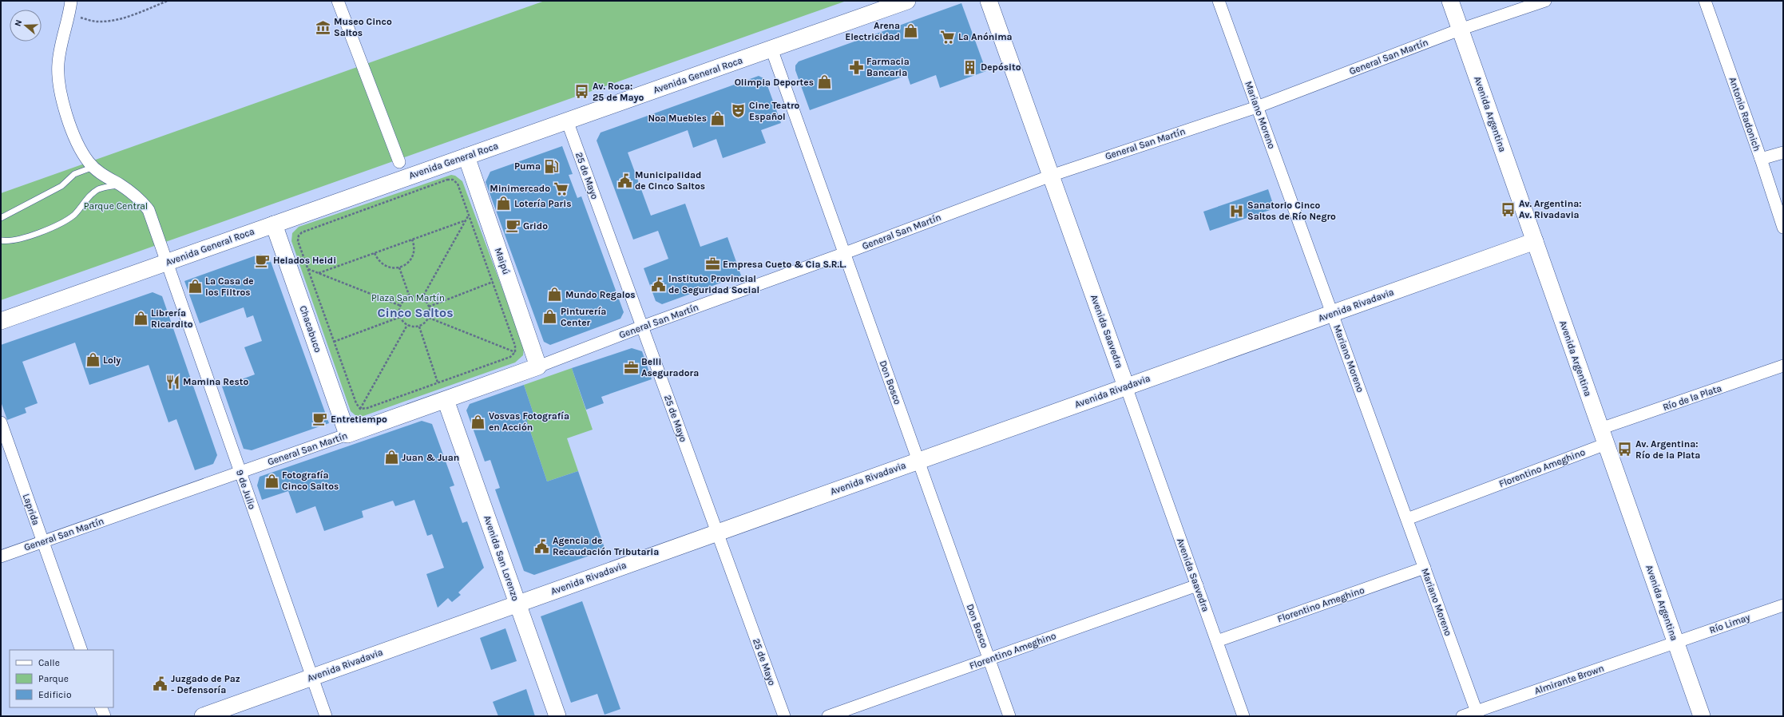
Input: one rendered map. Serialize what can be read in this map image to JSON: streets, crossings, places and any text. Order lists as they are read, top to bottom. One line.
{"streets":{"main road":["General San Martín","Avenida General Roca","Avenida Argentina","Maipú","Avenida Rivadavia","Chacabuco","Avenida Saavedra","Avenida San Lorenzo"],"street":["Antonio Radonich","Mariano Moreno","25 de Mayo","Don Bosco","Río de la Plata","Florentino Ameghino","9 de Julio","Laprida","Río Limay","Almirante Brown"]},"crossings":[["General San Martín","Avenida Argentina"],["General San Martín","Mariano Moreno"],["General San Martín","25 de Mayo"],["General San Martín","Maipú"],["General San Martín","Chacabuco"],["General San Martín","Avenida Saavedra"],["General San Martín","Don Bosco"],["General San Martín","9 de Julio"],["General San Martín","Laprida"],["General San Martín","Avenida San Lorenzo"],["Avenida General Roca","25 de Mayo"],["Avenida General Roca","Maipú"],["Avenida General Roca","Chacabuco"],["Avenida General Roca","Don Bosco"],["Avenida General Roca","9 de Julio"],["Avenida Argentina","Avenida Rivadavia"],["Avenida Argentina","Río de la Plata"],["Avenida Argentina","Florentino Ameghino"],["Avenida Argentina","Río Limay"],["Avenida Argentina","Almirante Brown"],["Mariano Moreno","Avenida Rivadavia"],["Mariano Moreno","Florentino Ameghino"],["Mariano Moreno","Almirante Brown"],["25 de Mayo","Avenida Rivadavia"],["Avenida Rivadavia","Avenida Saavedra"],["Avenida Rivadavia","Don Bosco"],["Avenida Rivadavia","9 de Julio"],["Avenida Rivadavia","Avenida San Lorenzo"],["Avenida Saavedra","Florentino Ameghino"],["Don Bosco","Florentino Ameghino"],["Río de la Plata","Florentino Ameghino"],["Río Limay","Almirante Brown"]],"districts":["Cinco Saltos"],"parks":["Parque Central","Plaza San Martín"],"places":{"museum":["Museo Cinco Saltos"],"shop":["Arena Electricidad","Olimpia Deportes","Noa Muebles","Lotería Paris","La Casa de los Filtros","Mundo Regalos","Pinturería Center","Librería Ricardito","Loly","Vosvas Fotografía en Acción","Juan & Juan","Fotografía Cinco Saltos"],"supermarket":["La Anónima","Minimercado"],"pharmacy":["Farmacia Bancaria"],"building":["Depósito"],"bus stop":["Av. Roca: 25 de Mayo","Av. Argentina: Av. Rivadavia","Av. Argentina: Río de la Plata"],"theatre":["Cine Teatro Español"],"fuel station":["Puma"],"public building":["Municipalidad de Cinco Saltos","Instituto Provincial de Seguridad Social","Agencia de Recaudación Tributaria","Juzgado de Paz - Defensoría"],"hospital":["Sanatorio Cinco Saltos de Río Negro"],"cafe":["Grido","Helados Heidi","Entretiempo"],"office":["Empresa Cueto & Cia S.R.L.","Belli Aseguradora"],"restaurant":["Mamina Resto"]},"legend":["Calle","Parque","Edificio"],"north":"left"}
